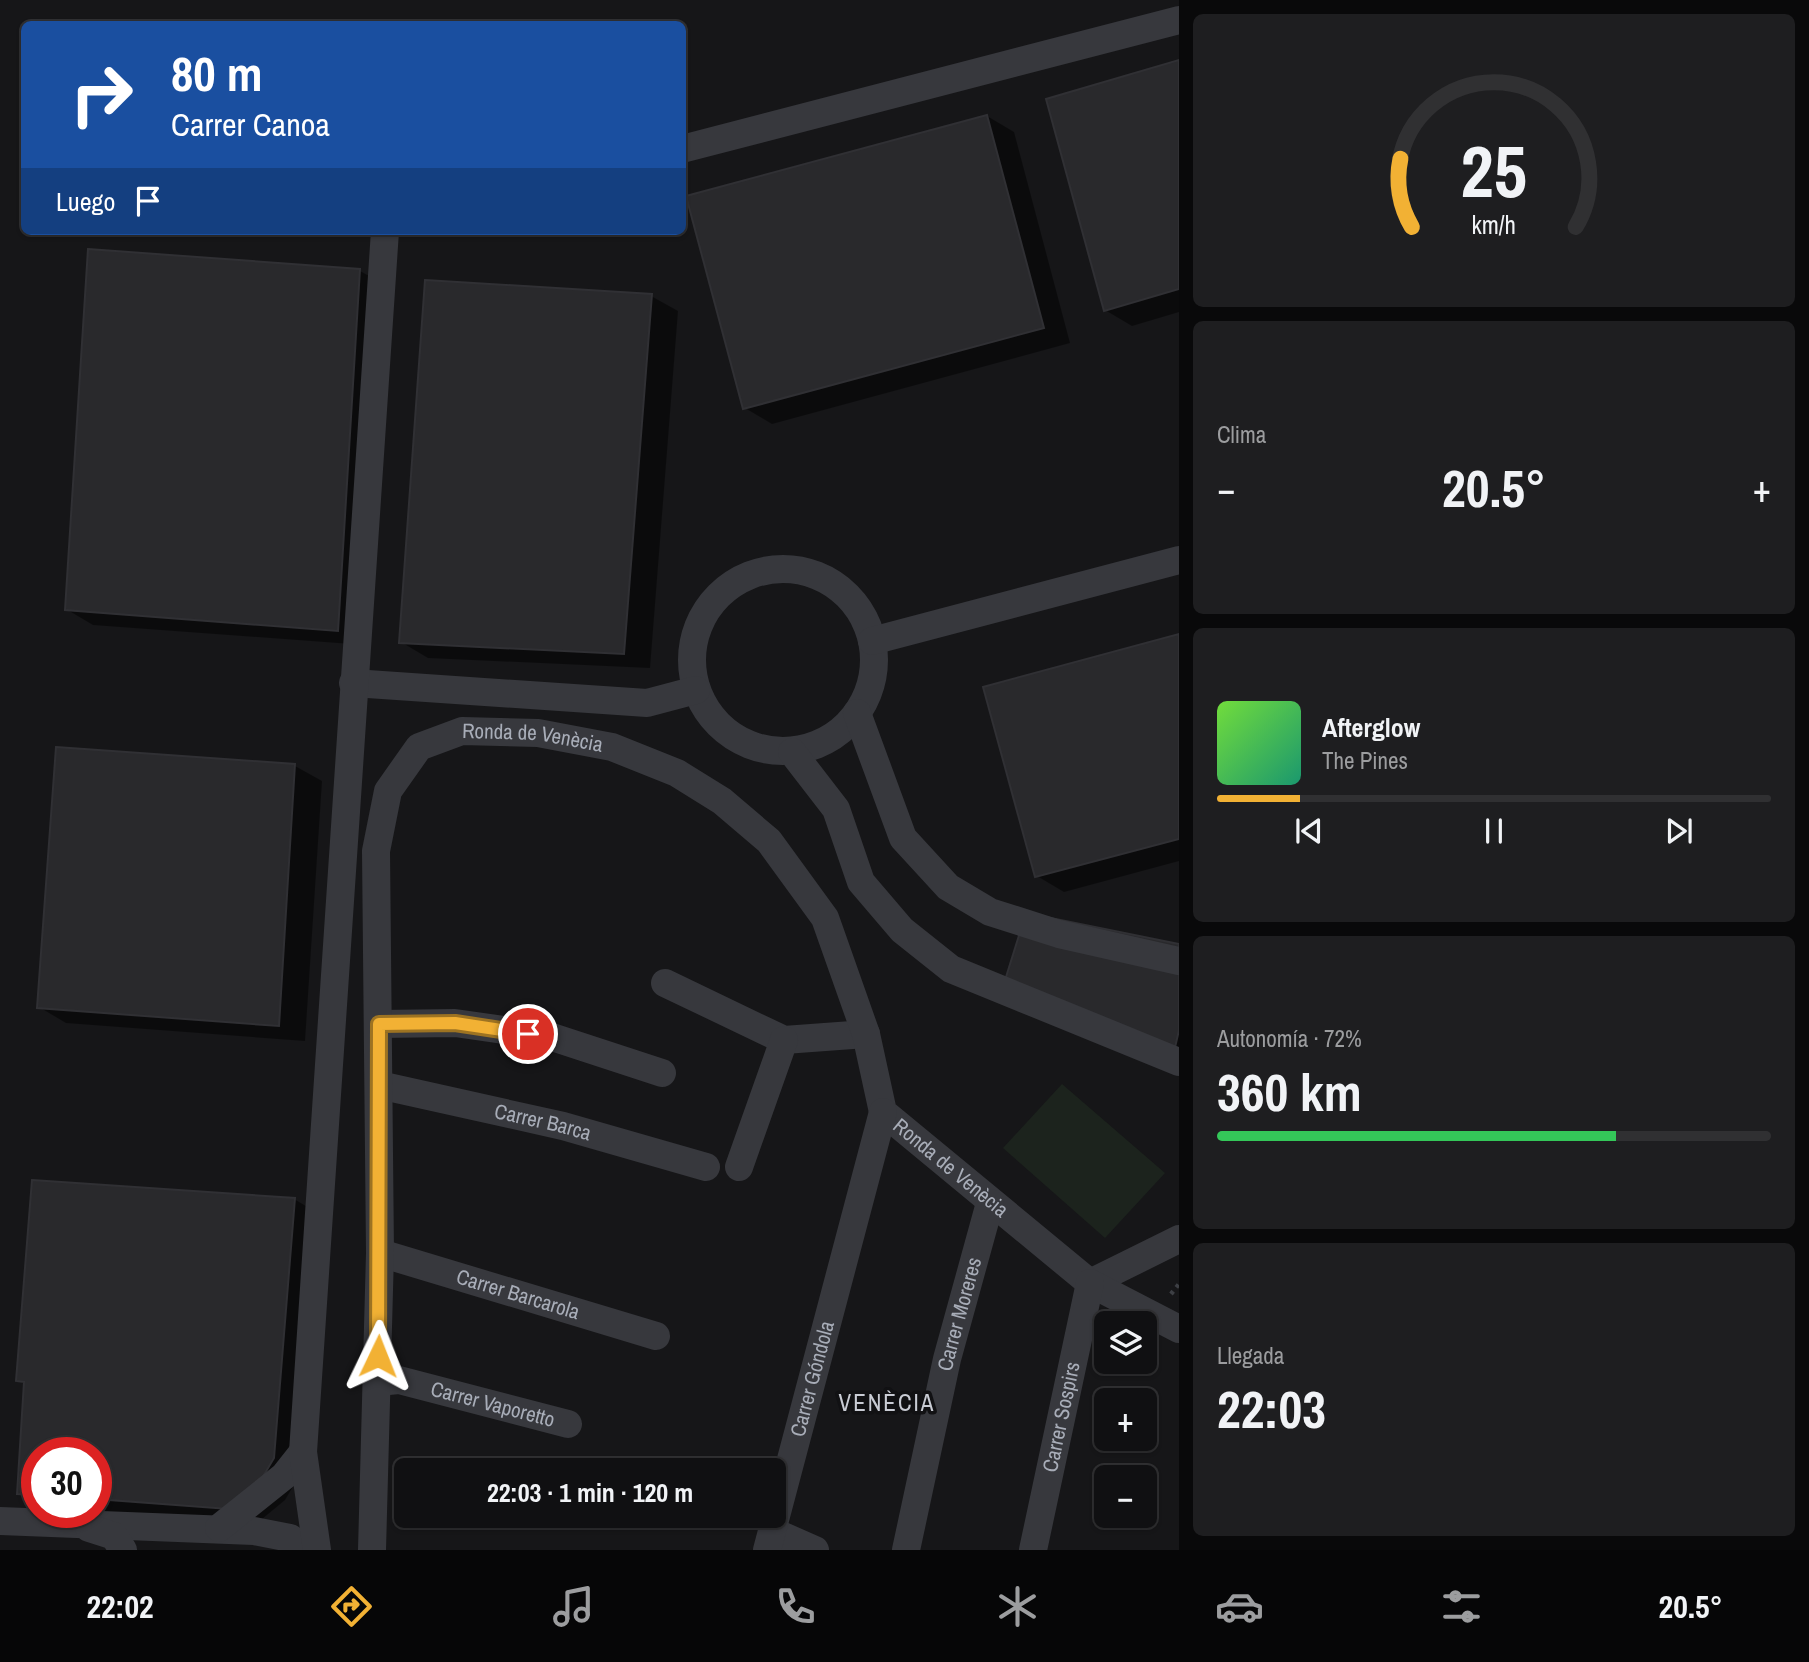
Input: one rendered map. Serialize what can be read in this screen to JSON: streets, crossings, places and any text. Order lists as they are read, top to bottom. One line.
{"streets":{"street":["Ronda de Venècia","Carrer Barca","Carrer Barcarola","Carrer Moreres","Carrer Góndola","Carrer Vaporetto","Carrer Sospirs"]},"crossings":[["Ronda de Venècia","Carrer Barca"],["Ronda de Venècia","Carrer Barcarola"],["Ronda de Venècia","Carrer Moreres"],["Ronda de Venècia","Carrer Góndola"],["Ronda de Venècia","Carrer Vaporetto"],["Ronda de Venècia","Carrer Sospirs"]],"districts":["VENÈCIA"],"page":{"turn":["80 m","Carrer Canoa"],"then":"Luego","tile":["Clima",["Autonomía · 72%","360 km"],["Llegada","22:03"]],"heat":["−","20.5°","+"],"song":["Afterglow","The Pines"],"map_buttons":["+","−"],"limit":"30","trip":"22:03 · 1 min · 120 m","tabs":["22:02","20.5°"],"gauge":["25","km/h"]}}
